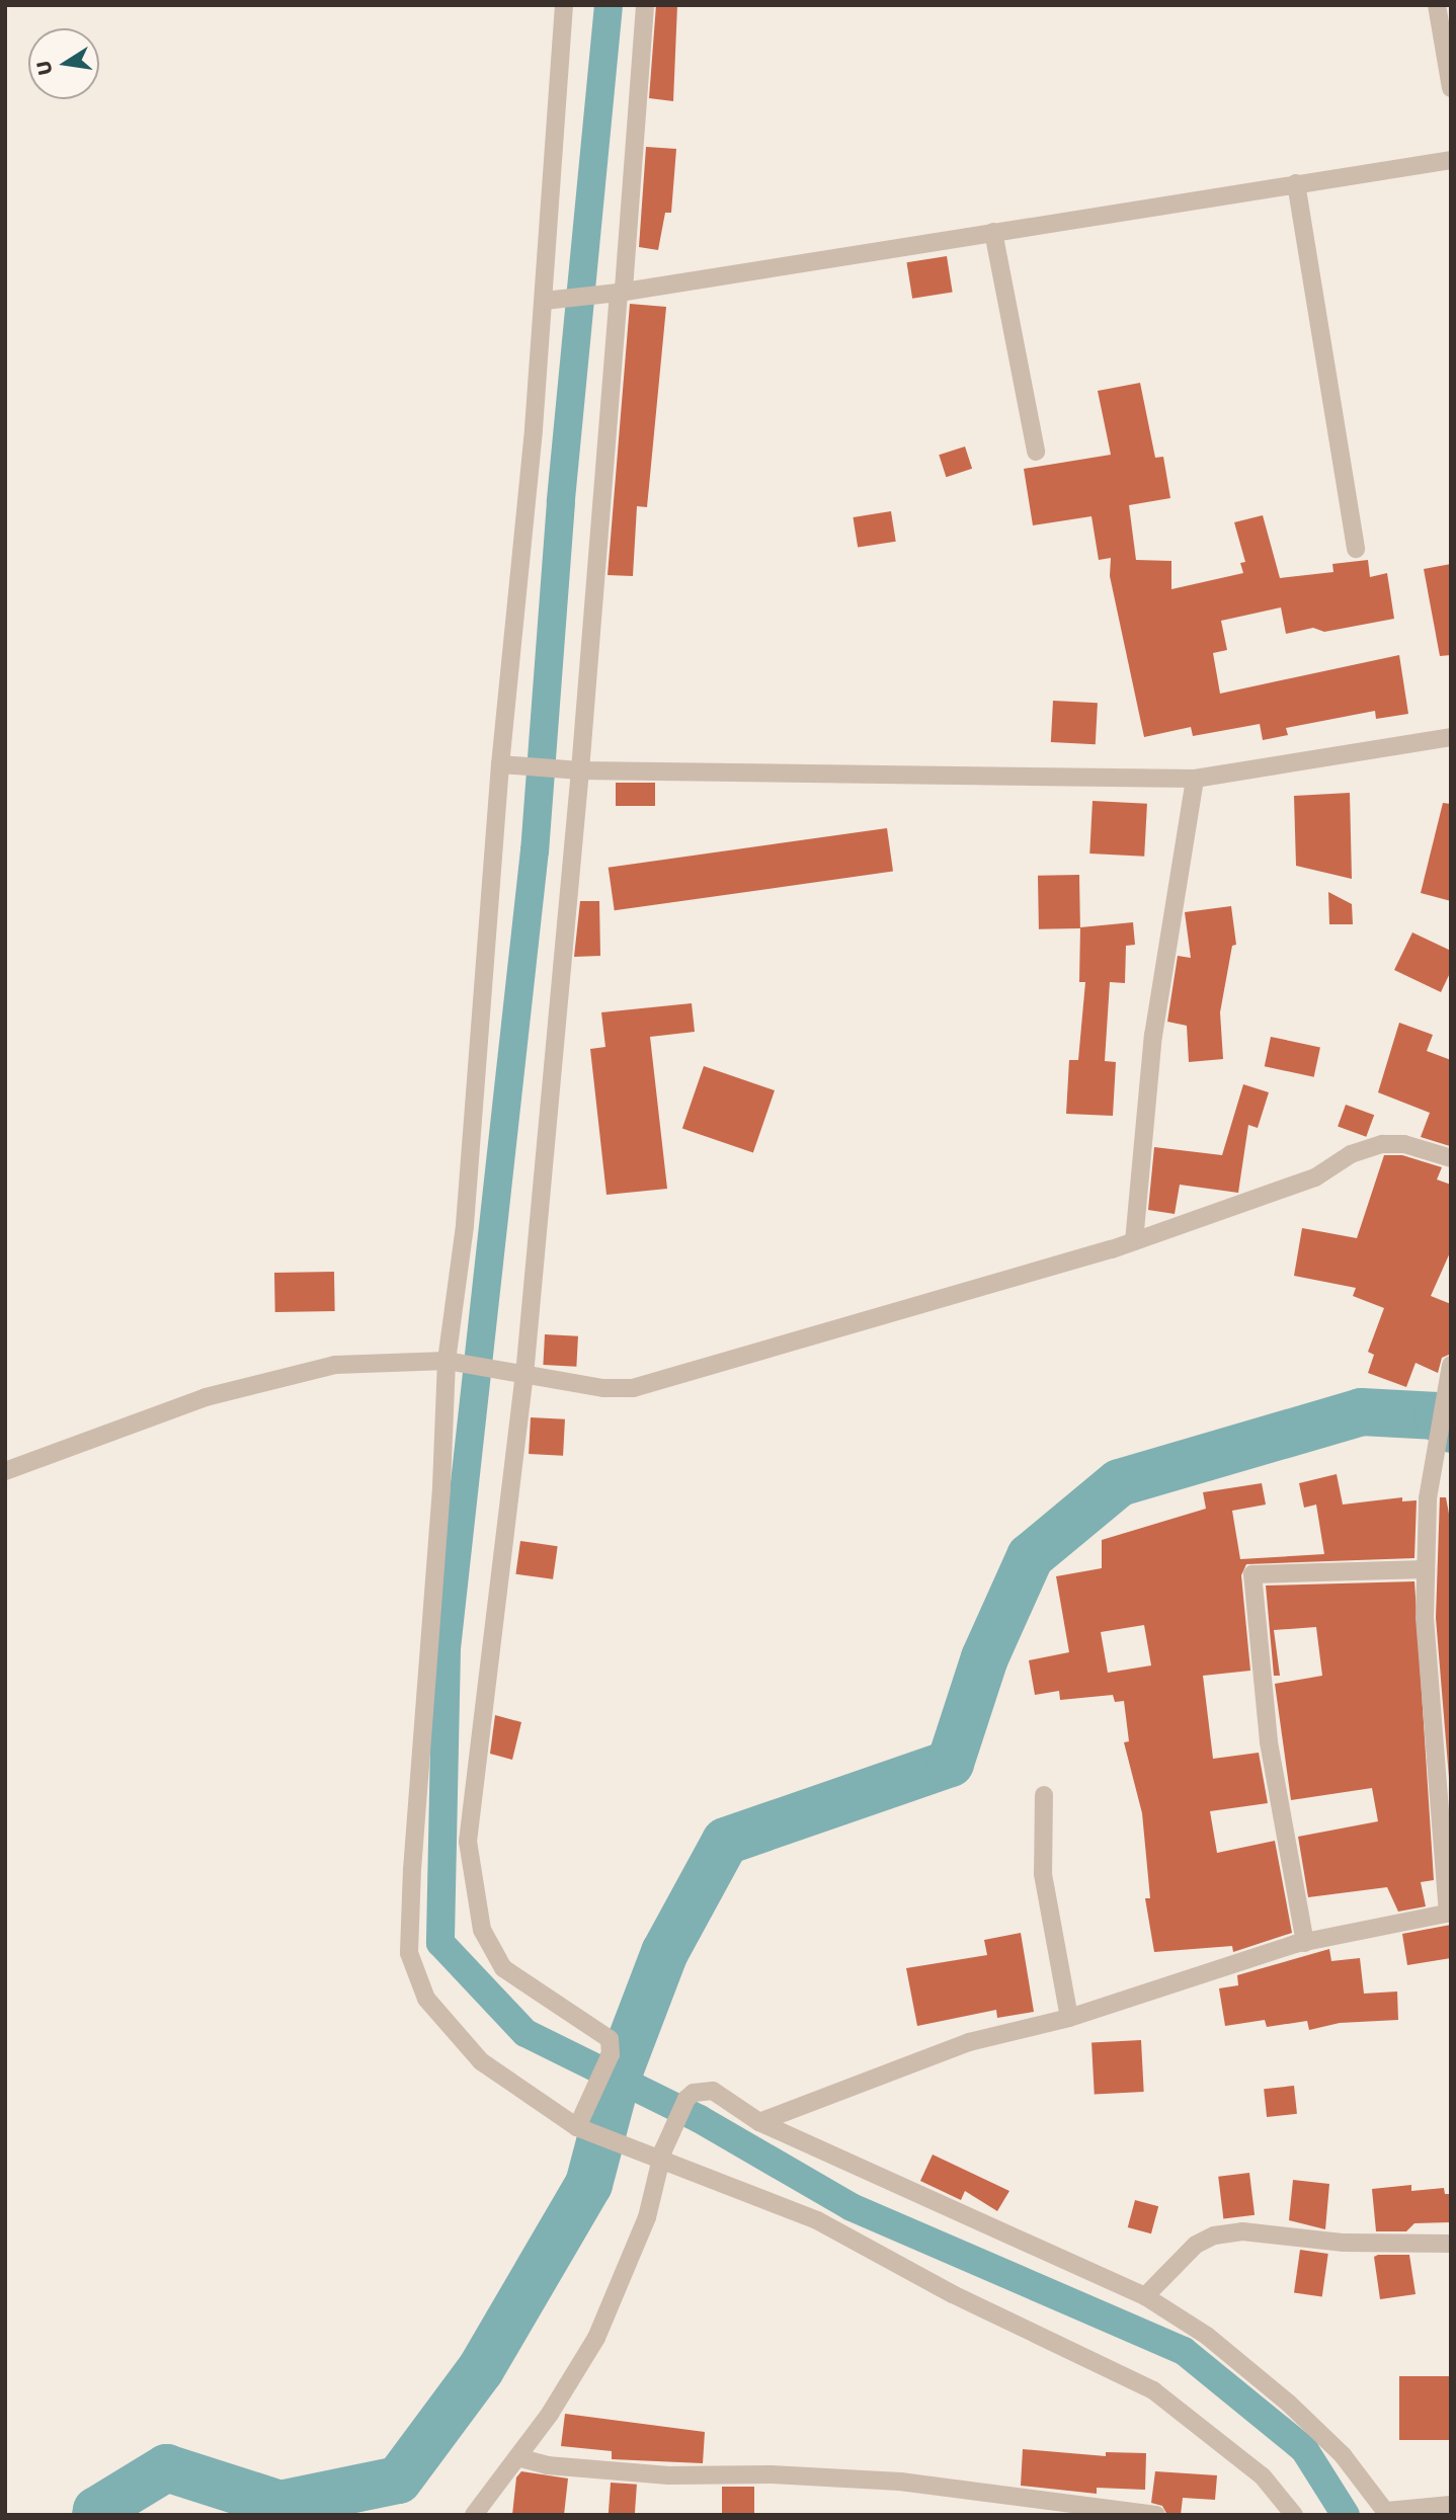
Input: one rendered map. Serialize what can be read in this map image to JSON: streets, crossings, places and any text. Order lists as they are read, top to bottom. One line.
{"north":"left"}
